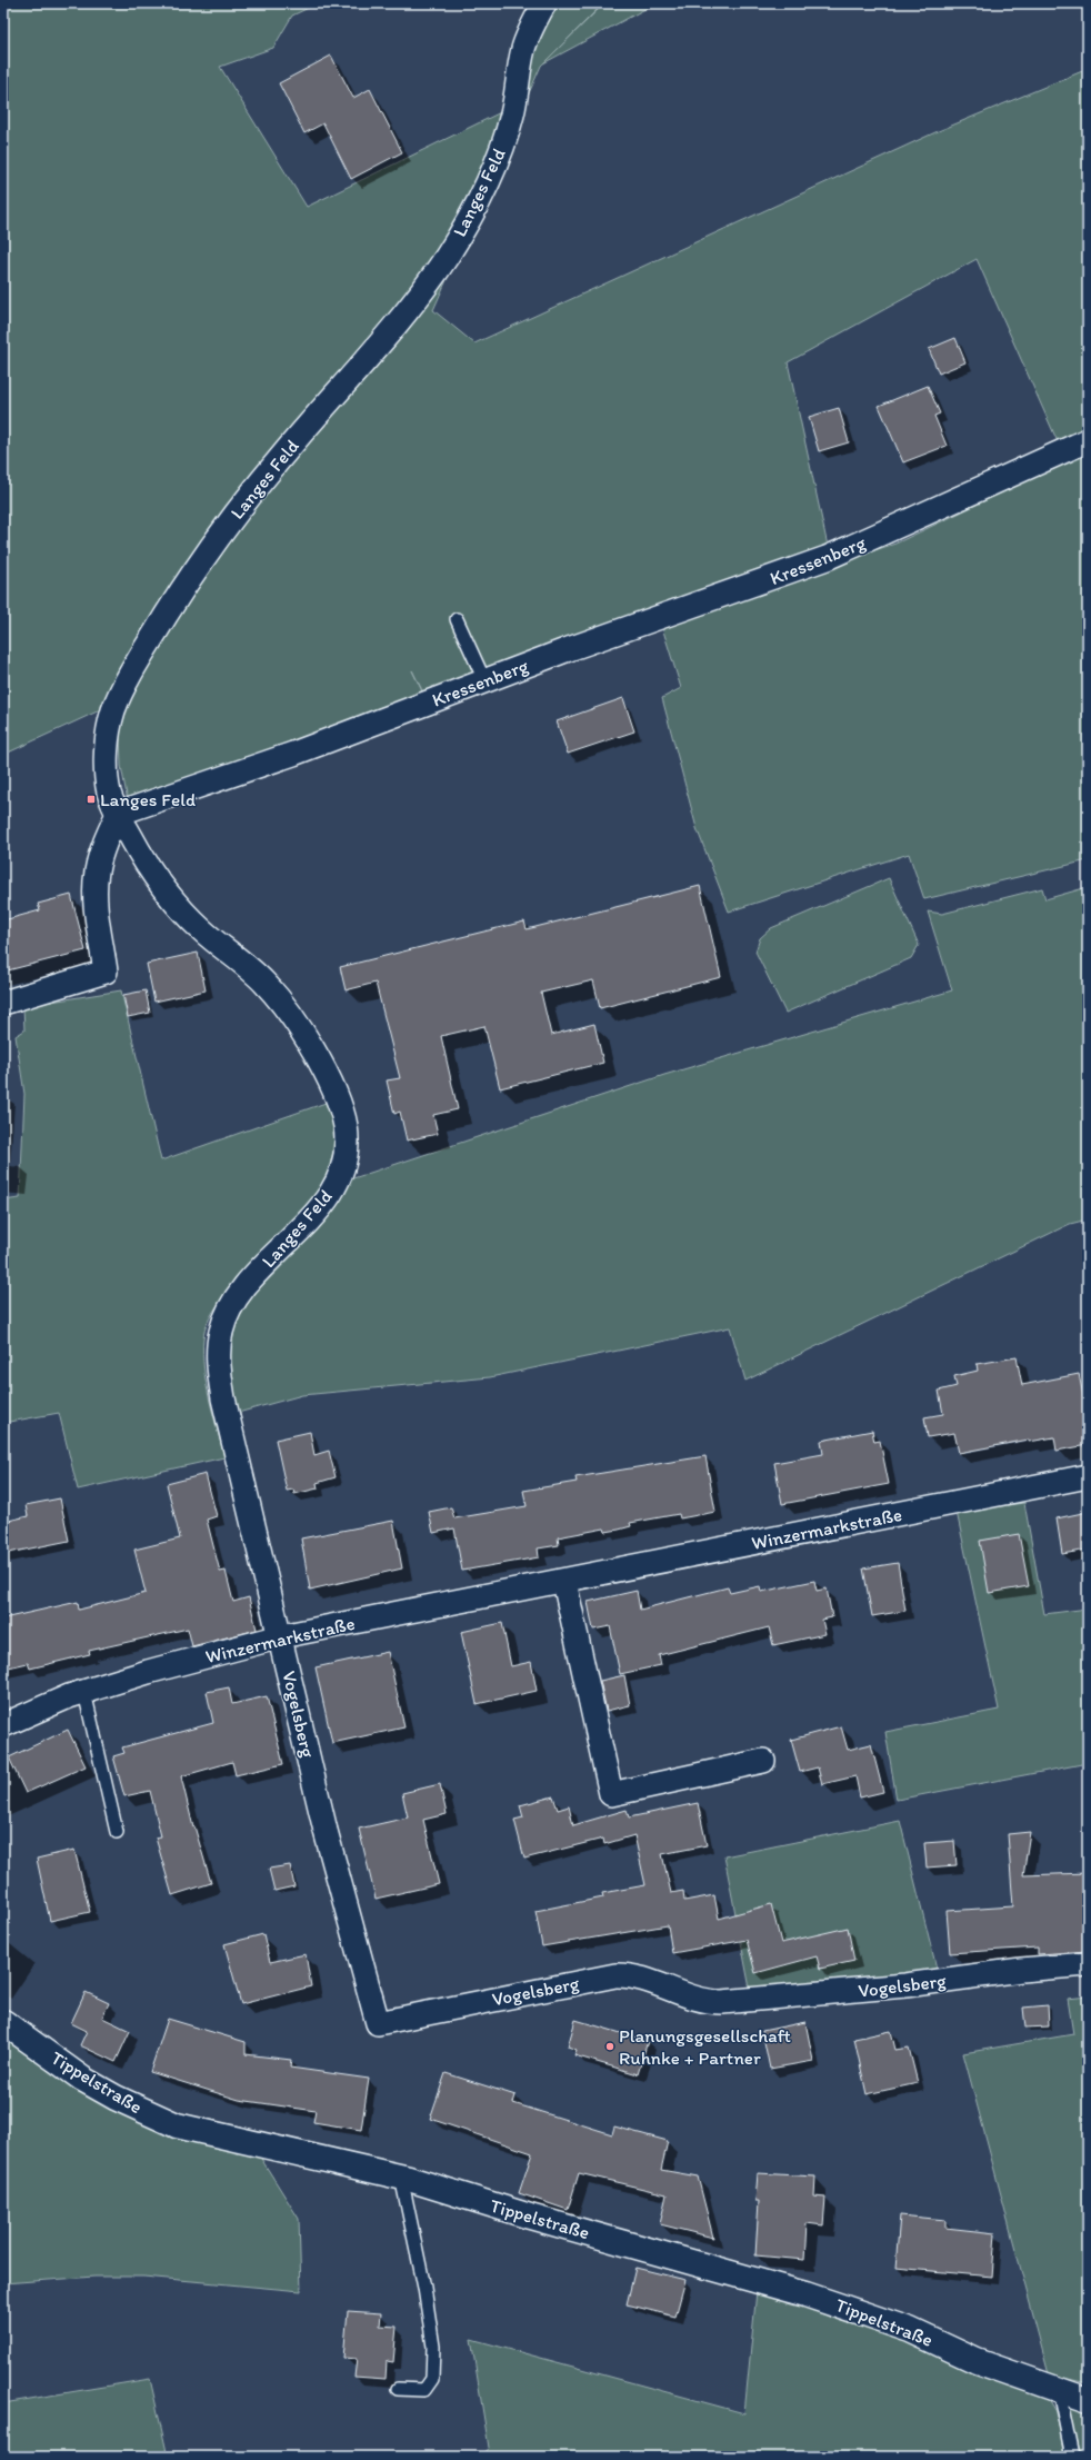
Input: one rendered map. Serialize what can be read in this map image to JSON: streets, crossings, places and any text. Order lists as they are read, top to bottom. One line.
{"streets":{"street":["Langes Feld","Kressenberg","Winzermarkstraße","Vogelsberg","Tippelstraße"]},"crossings":[["Langes Feld","Kressenberg"],["Langes Feld","Winzermarkstraße"],["Langes Feld","Vogelsberg"],["Winzermarkstraße","Vogelsberg"]],"places":{"transit":["Langes Feld"],"other":["Planungsgesellschaft Ruhnke + Partner"]}}
